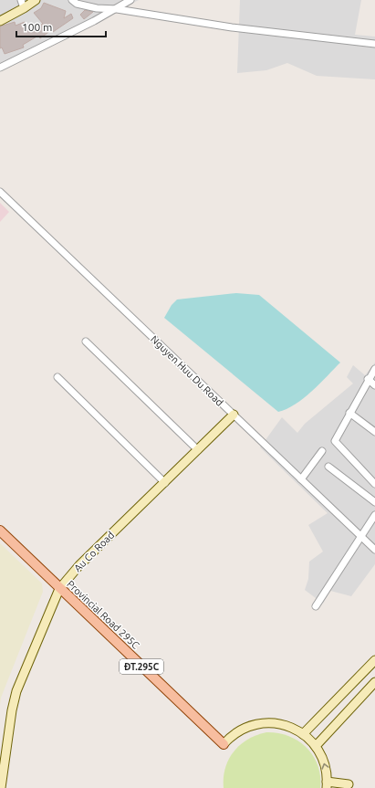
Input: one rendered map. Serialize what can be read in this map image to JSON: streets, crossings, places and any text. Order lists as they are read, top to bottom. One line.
{"streets":{"main road":["Au Co Road","Provincial Road 295C","ĐT.295C"],"street":["Nguyen Huu Du Road"]},"crossings":[["Nguyen Huu Du Road","Au Co Road"],["Au Co Road","Provincial Road 295C"]],"scale_bar":"100 m"}
